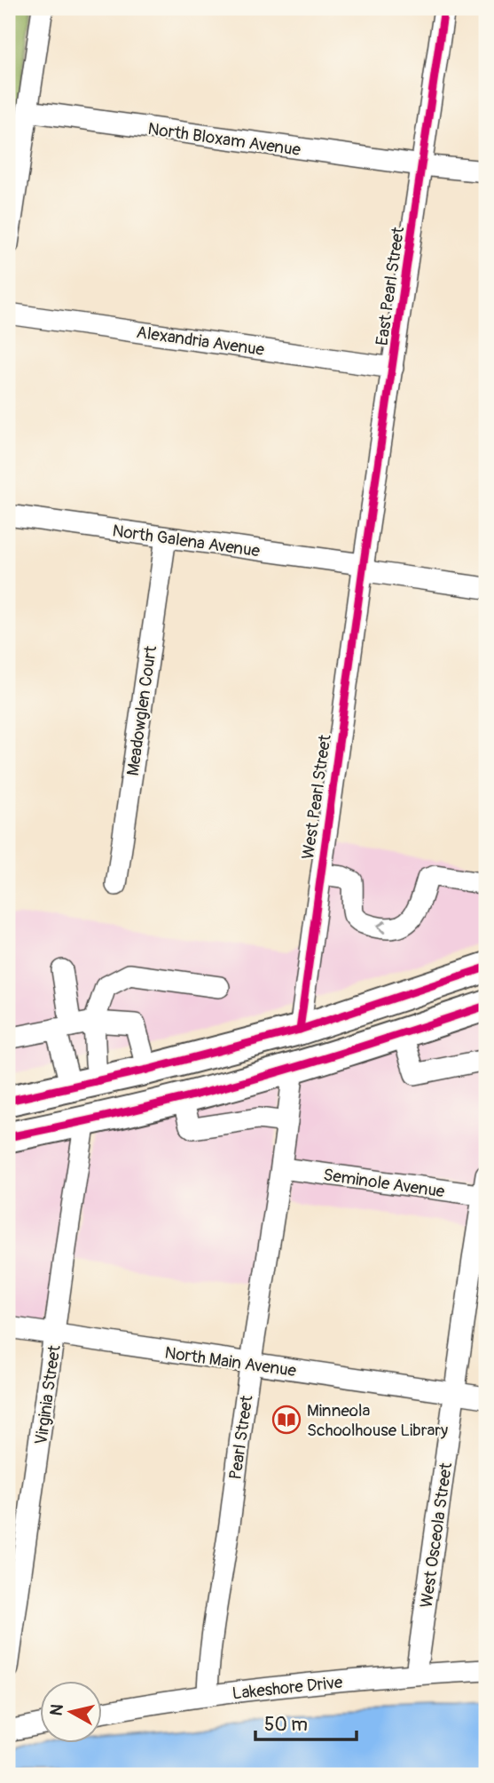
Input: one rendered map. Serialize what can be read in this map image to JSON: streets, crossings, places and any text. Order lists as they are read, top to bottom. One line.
{"streets":{"street":["North Bloxam Avenue","East Pearl Street","Alexandria Avenue","North Galena Avenue","Meadowglen Court","West Pearl Street","Seminole Avenue","North Main Avenue","Virginia Street","Pearl Street","West Osceola Street","Lakeshore Drive"]},"crossings":[["North Bloxam Avenue","East Pearl Street"],["East Pearl Street","Alexandria Avenue"],["East Pearl Street","North Galena Avenue"],["East Pearl Street","West Pearl Street"],["North Galena Avenue","Meadowglen Court"],["North Galena Avenue","West Pearl Street"],["Seminole Avenue","Pearl Street"],["Seminole Avenue","West Osceola Street"],["North Main Avenue","Virginia Street"],["North Main Avenue","Pearl Street"],["North Main Avenue","West Osceola Street"],["Pearl Street","Lakeshore Drive"],["West Osceola Street","Lakeshore Drive"]],"places":{"library":["Minneola Schoolhouse Library"]},"scale_bar":"50 m","north":"left"}
